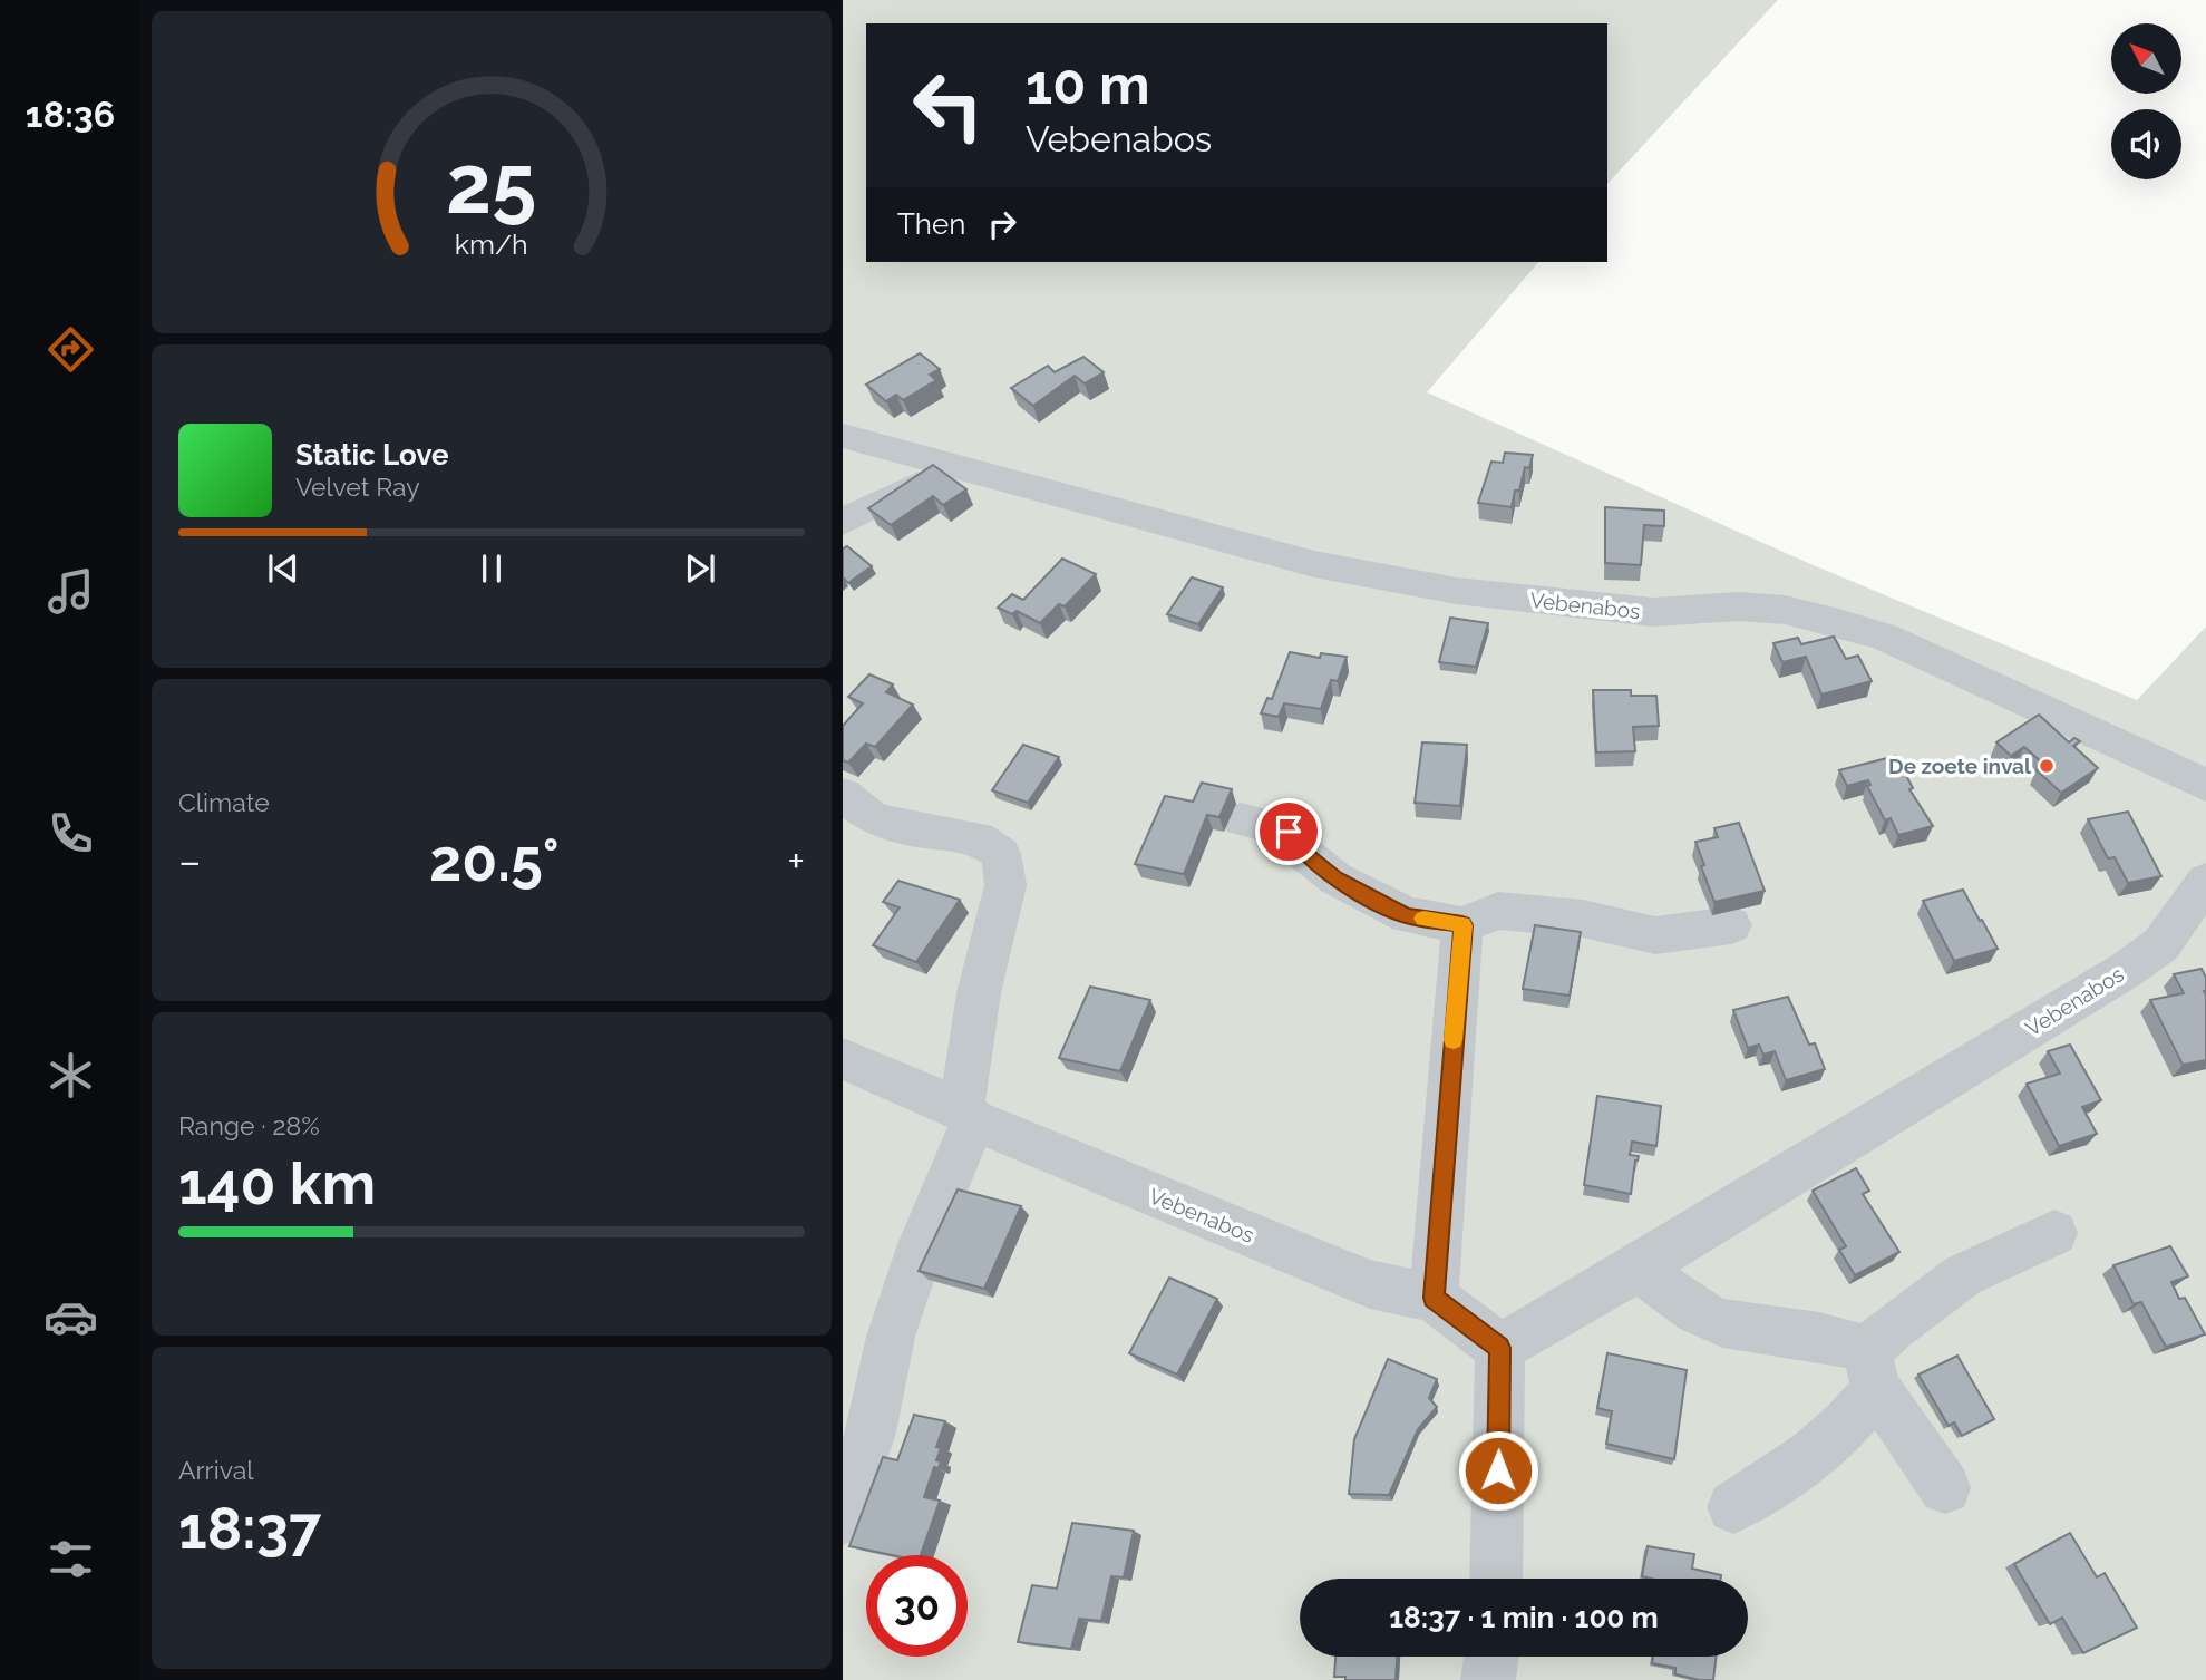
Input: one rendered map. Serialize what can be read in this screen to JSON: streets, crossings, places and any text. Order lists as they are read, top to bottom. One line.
{"streets":{"street":["Vebenabos"]},"places":["De zoete inval"],"north":"top left","page":{"tabs":"18:36","turn":["10 m","Vebenabos"],"then":"Then","song":["Static Love","Velvet Ray"],"tile":["Climate",["Range · 28%","140 km"],["Arrival","18:37"]],"heat":["−","20.5°","+"],"limit":"30","trip":"18:37 · 1 min · 100 m","gauge":["25","km/h"]}}
